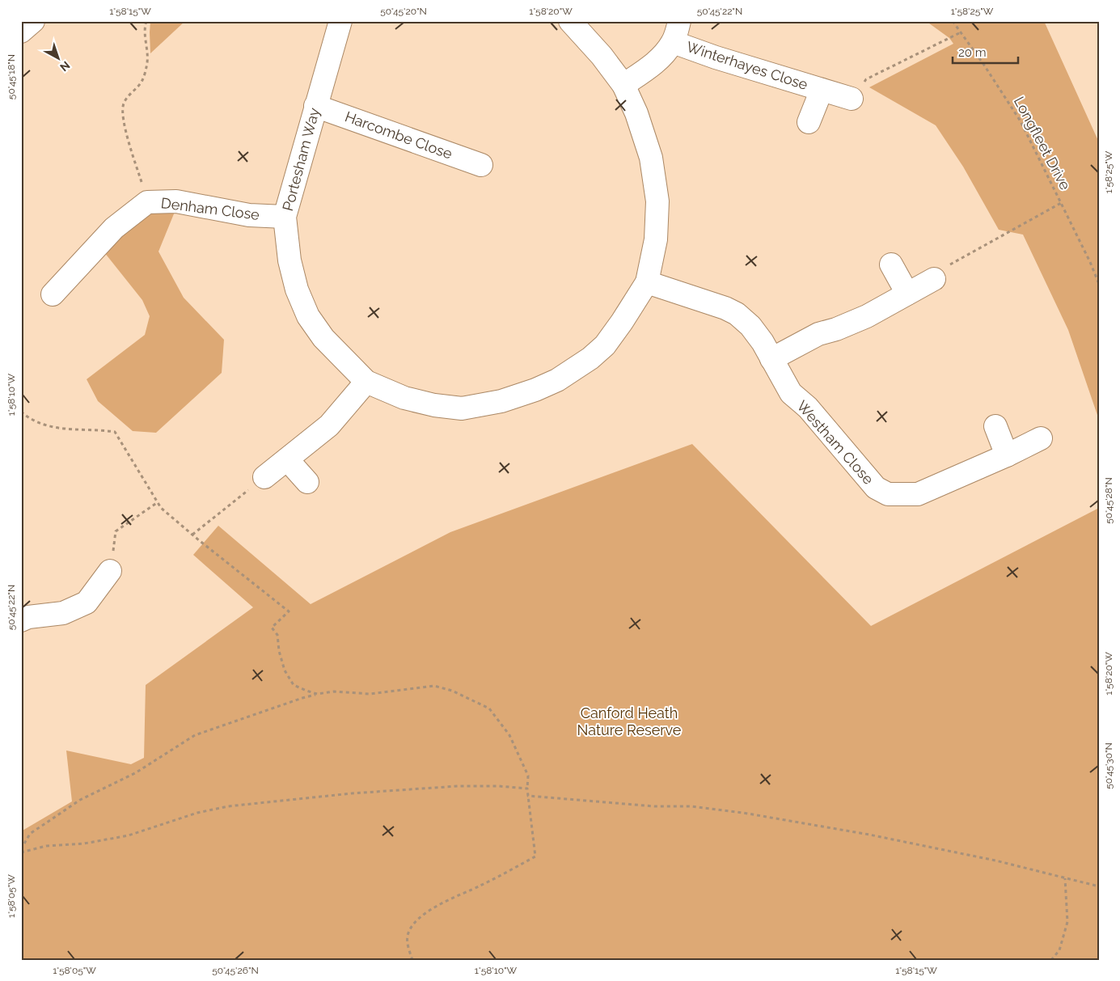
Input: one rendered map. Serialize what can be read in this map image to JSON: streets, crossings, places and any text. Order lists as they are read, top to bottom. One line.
{"streets":{"street":["Winterhayes Close","Harcombe Close","Portesham Way","Denham Close","Westham Close"],"path":["Longfleet Drive"]},"crossings":[["Winterhayes Close","Portesham Way"],["Harcombe Close","Portesham Way"],["Portesham Way","Denham Close"],["Portesham Way","Westham Close"]],"parks":["Canford Heath Nature Reserve"],"scale_bar":"20 m","north":"bottom right","coordinates":["1°58'15\"W","50°45'20\"N","1°58'20\"W","50°45'22\"N","1°58'25\"W","50°45'18\"N","1°58'10\"W","50°45'28\"N","50°45'30\"N","1°58'05\"W","50°45'26\"N"]}
